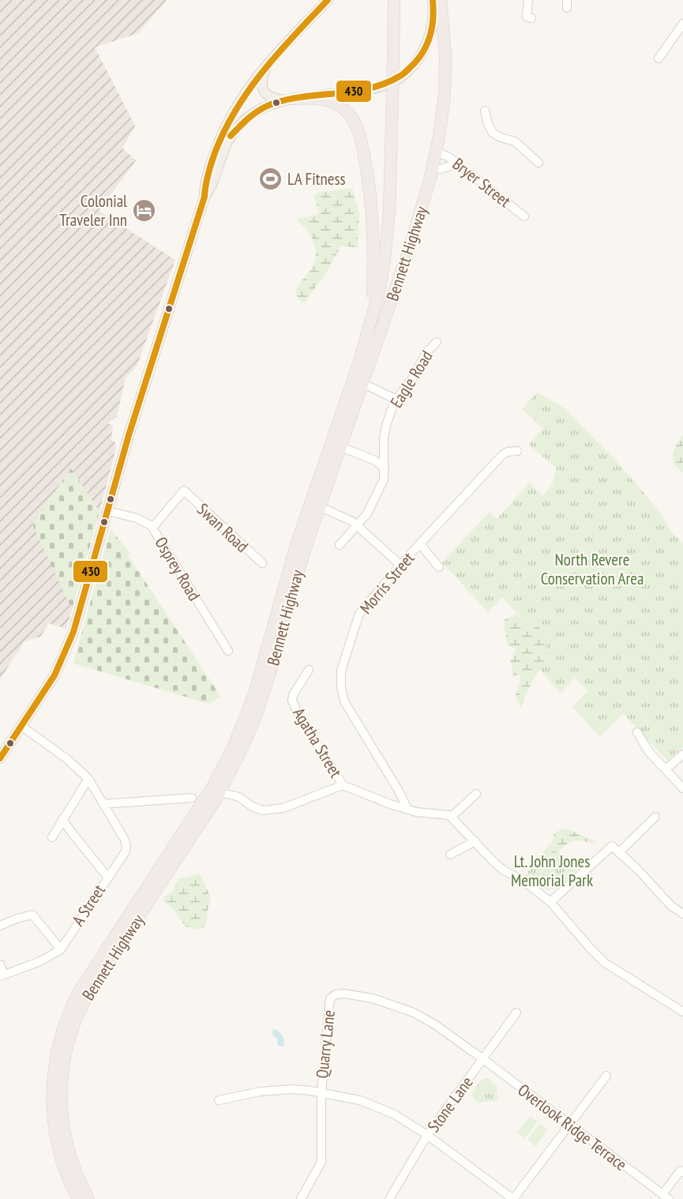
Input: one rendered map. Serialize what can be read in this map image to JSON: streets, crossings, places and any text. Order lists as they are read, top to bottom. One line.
{"streets":{"highway":["Bennett Highway"],"street":["Bryer Street","Eagle Road","Swan Road","Osprey Road","Morris Street","Agatha Street","A Street","Quarry Lane","Stone Lane","Overlook Ridge Terrace"]},"crossings":[["Bryer Street","Bennett Highway"],["Swan Road","Osprey Road"],["Quarry Lane","Stone Lane"],["Quarry Lane","Overlook Ridge Terrace"],["Stone Lane","Overlook Ridge Terrace"]],"parks":["North Revere Conservation Area","Lt. John Jones Memorial Park"],"places":{"sports":["LA Fitness"],"hotel":["Colonial Traveler Inn"]},"lines":["transit line 430"]}
